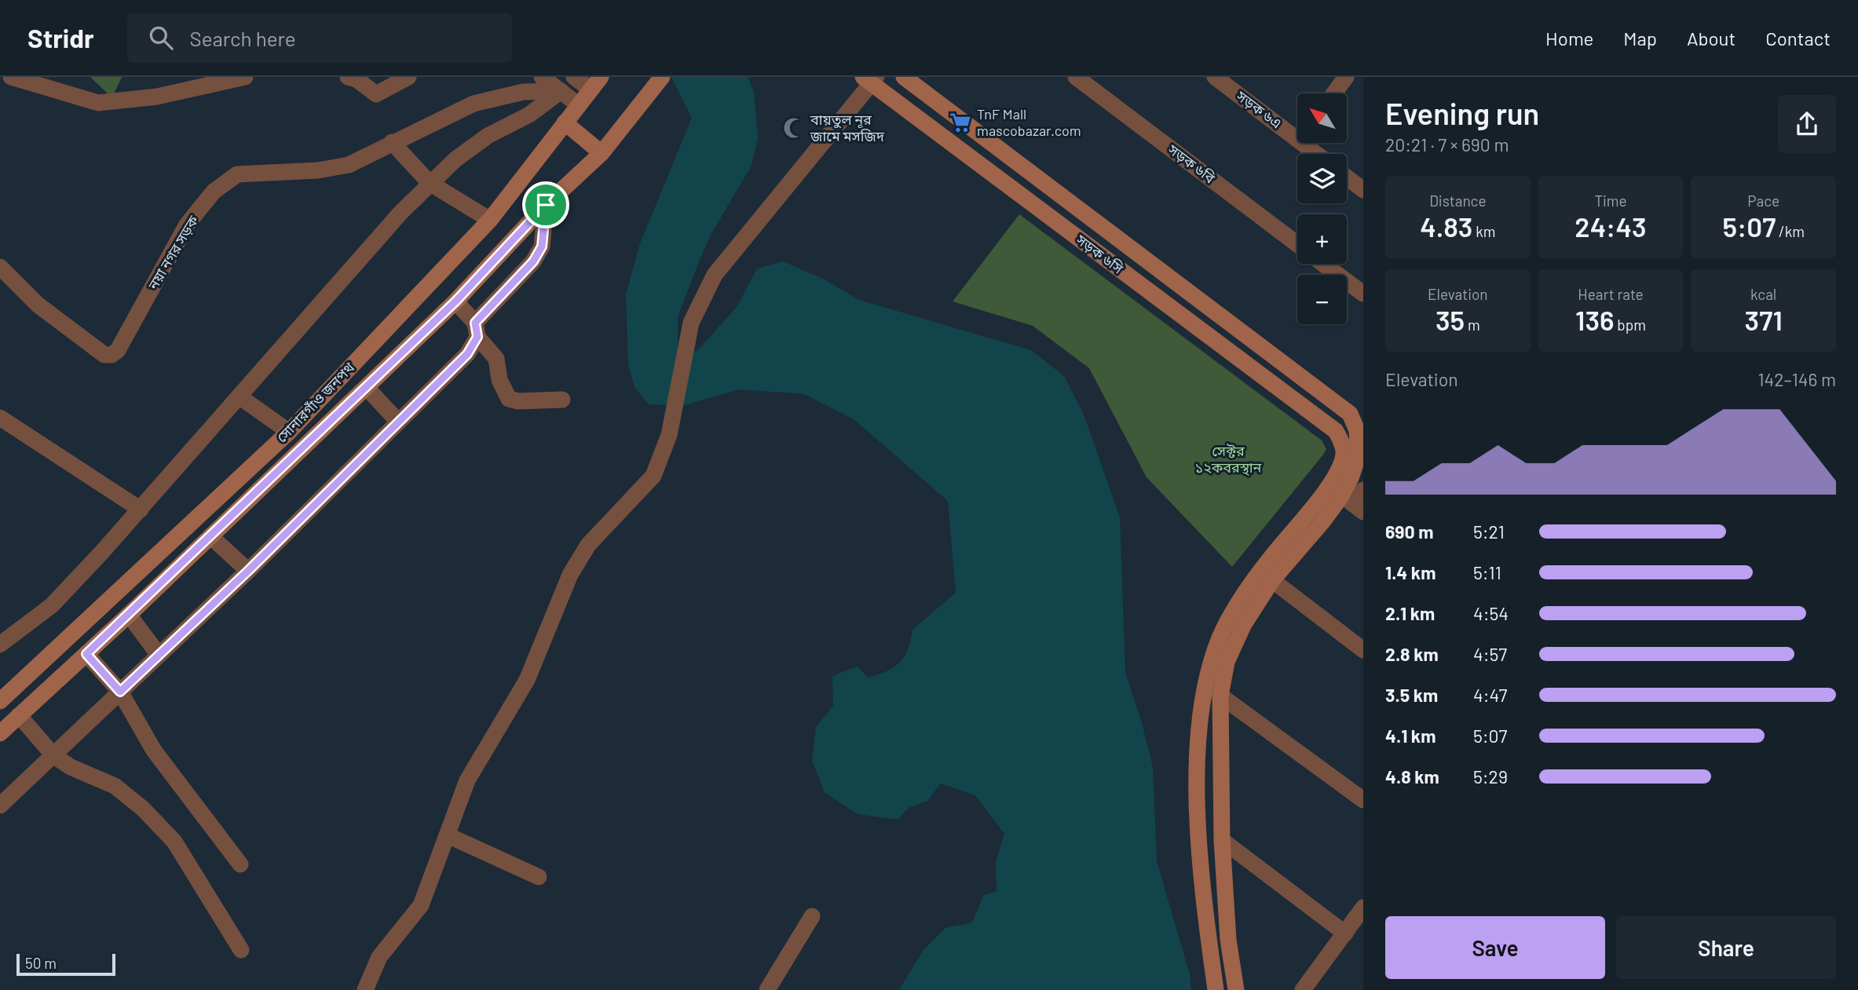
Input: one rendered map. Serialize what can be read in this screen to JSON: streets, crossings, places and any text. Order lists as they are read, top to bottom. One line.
{"streets":{"street":["সড়ক ৬এ","সড়ক ৬বি","নয়া নগর সড়ক","সড়ক ৬সি","সোনারগাঁও জনপথ"]},"parks":["সেক্টর ১২কবরস্থান"],"places":{"supermarket":["TnF Mall mascobazar.com"],"mosque":["বায়তুল নূর জামে মসজিদ"]},"scale_bar":"50 m","north":"top left","page":{"header":"Stridr","search":"Search here","nav":["Home","Map","About","Contact"],"heading":["Evening run","20:21 · 7 × 690 m"],"map_buttons":["+","−"],"stats":[["Distance","4.83 km"],["Time","24:43"],["Pace","5:07 /km"],["Elevation","35 m"],["Heart rate","136 bpm"],["kcal","371"]],"chart":["Elevation","142–146 m"],"list":[{"name":"690 m","note":"5:21"},{"name":"1.4 km","note":"5:11"},{"name":"2.1 km","note":"4:54"},{"name":"2.8 km","note":"4:57"},{"name":"3.5 km","note":"4:47"},{"name":"4.1 km","note":"5:07"},{"name":"4.8 km","note":"5:29"}],"buttons":["Save","Share"],"scale":"50 m"}}
